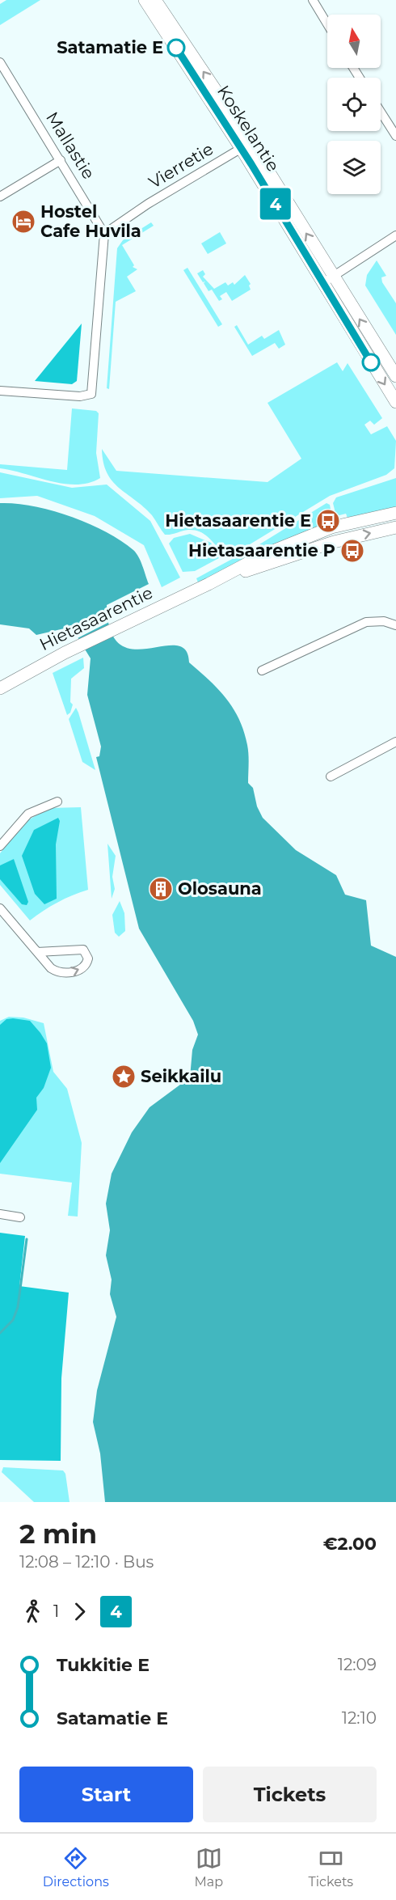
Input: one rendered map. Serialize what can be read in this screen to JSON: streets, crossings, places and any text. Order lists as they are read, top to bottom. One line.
{"streets":{"main road":["Koskelantie","Hietasaarentie"],"street":["Mallastie","Vierretie"]},"crossings":[["Koskelantie","Vierretie"],["Mallastie","Vierretie"]],"places":{"other":["Satamatie E"],"hotel":["Hostel Cafe Huvila"],"bus stop":["Hietasaarentie E","Hietasaarentie P"],"building":["Olosauna"],"place":["Seikkailu"]},"lines":["bus line 4"],"north":"top","page":{"on_map":"4","heading":["2 min","12:08 – 12:10 · Bus","€2.00"],"legs":["1","4"],"list":[{"name":"Tukkitie E","value":"12:09"},{"name":"Satamatie E","value":"12:10"}],"buttons":["Start","Tickets"],"tabs":["Directions","Map","Tickets"]}}
